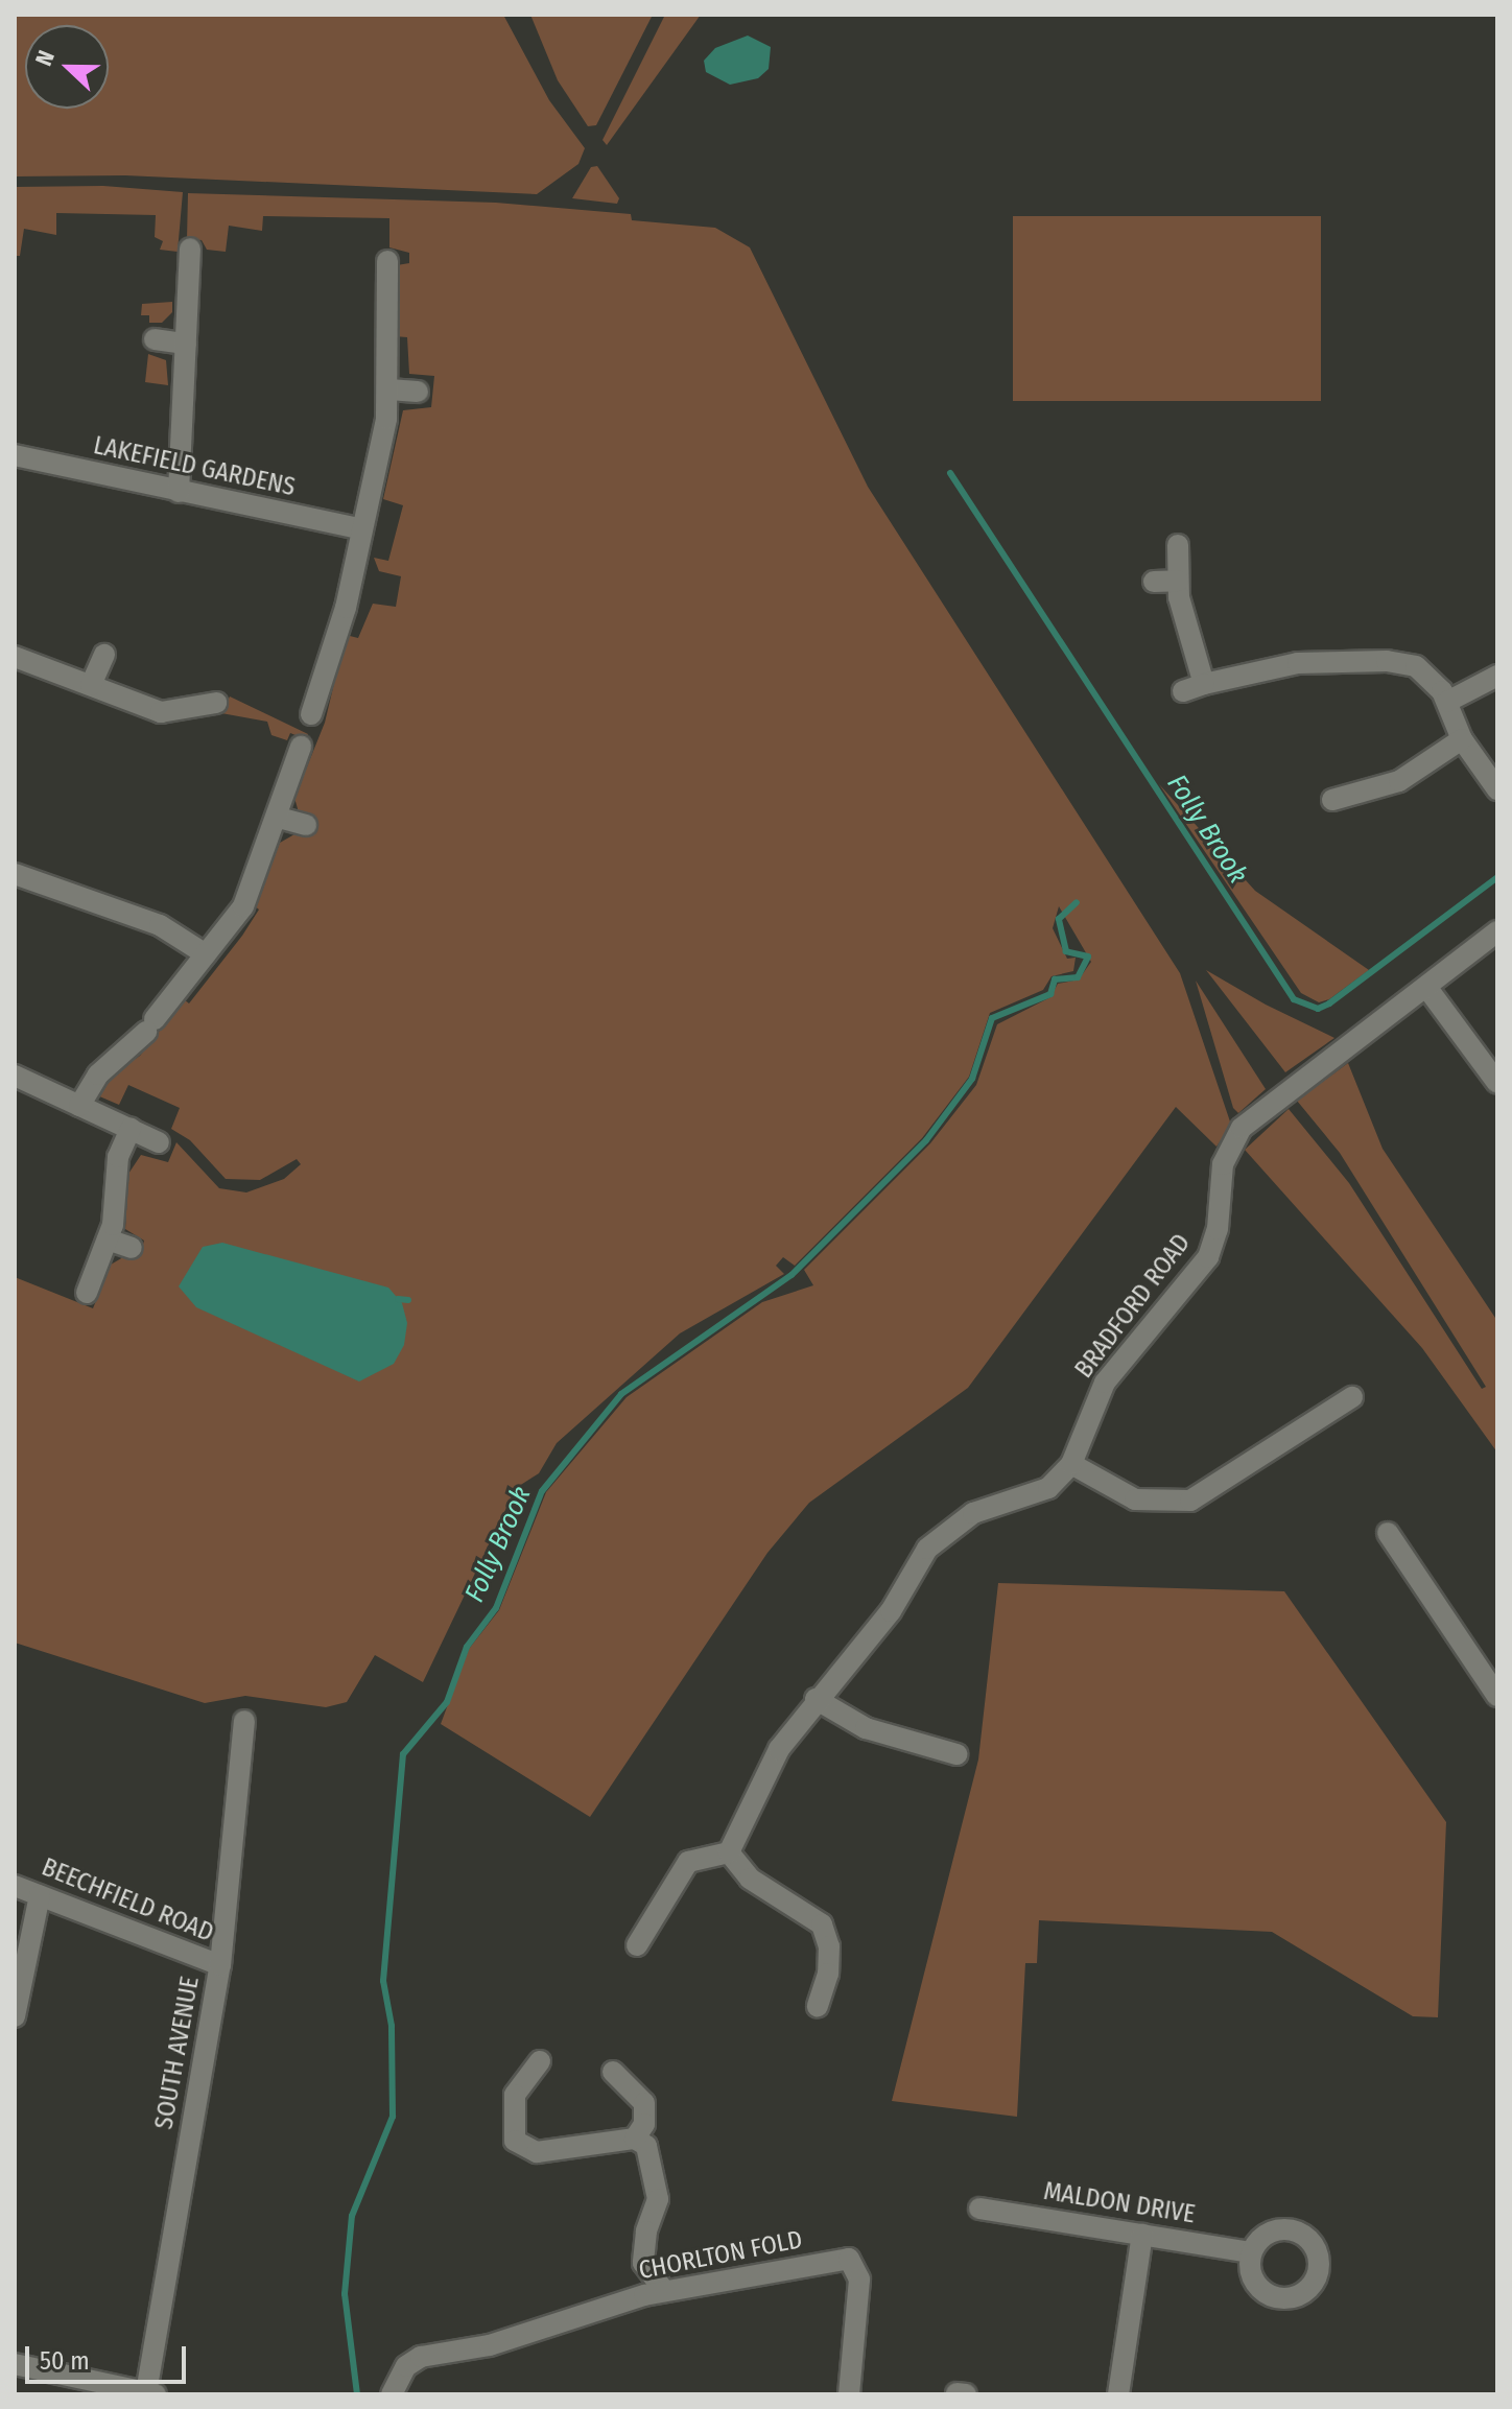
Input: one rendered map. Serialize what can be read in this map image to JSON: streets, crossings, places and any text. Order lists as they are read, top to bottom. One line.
{"streets":{"street":["LAKEFIELD GARDENS","BRADFORD ROAD","BEECHFIELD ROAD","SOUTH AVENUE","MALDON DRIVE","CHORLTON FOLD"]},"crossings":[["BEECHFIELD ROAD","SOUTH AVENUE"]],"water":["Folly Brook"],"scale_bar":"50 m","north":"left"}
